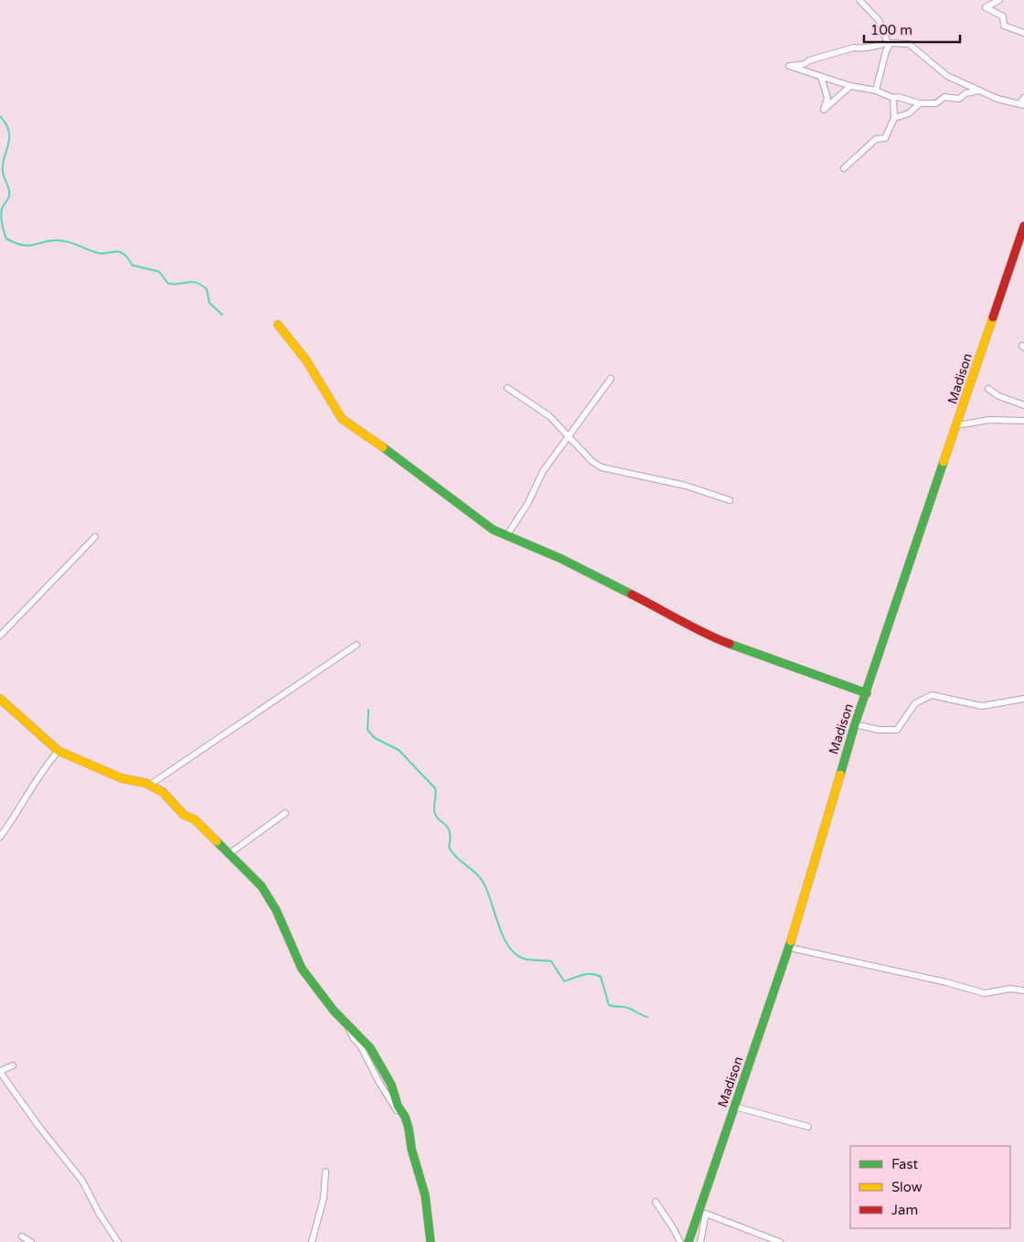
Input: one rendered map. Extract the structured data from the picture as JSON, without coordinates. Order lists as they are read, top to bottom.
{
  "streets": {
    "street": ["Madison"]
  },
  "legend": ["Fast", "Slow", "Jam"],
  "scale_bar": "100 m"
}
